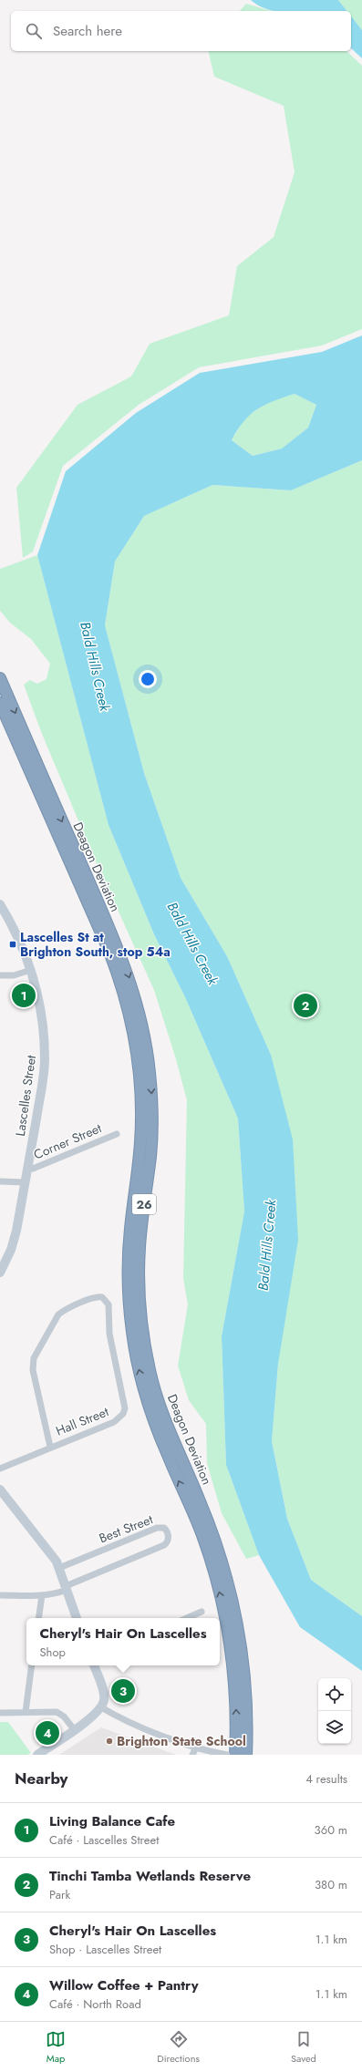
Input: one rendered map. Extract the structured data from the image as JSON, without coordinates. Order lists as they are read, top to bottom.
{
  "streets": {
    "highway": ["Deagon Deviation", "26"],
    "street": [
      "Lascelles Street",
      "Corner Street",
      "Hall Street",
      "Best Street"
    ]
  },
  "crossings": [
    ["Lascelles Street", "Corner Street"]
  ],
  "water": ["Bald Hills Creek"],
  "places": {
    "transit": ["Lascelles St at Brighton South, stop 54a"],
    "other": ["Brighton State School"]
  },
  "page": {
    "search": "Search here",
    "pins": [
      "1",
      "2",
      "3",
      "4"
    ],
    "popup": ["Cheryl's Hair On Lascelles", "Shop"],
    "heading": ["Nearby", "4 results"],
    "list": [
      {
        "mark": "1",
        "name": "Living Balance Cafe",
        "note": "Café · Lascelles Street",
        "value": "360 m"
      },
      {
        "mark": "2",
        "name": "Tinchi Tamba Wetlands Reserve",
        "note": "Park",
        "value": "380 m"
      },
      {
        "mark": "3",
        "name": "Cheryl's Hair On Lascelles",
        "note": "Shop · Lascelles Street",
        "value": "1.1 km"
      },
      {
        "mark": "4",
        "name": "Willow Coffee + Pantry",
        "note": "Café · North Road",
        "value": "1.1 km"
      }
    ],
    "nav": ["Map", "Directions", "Saved"]
  }
}
